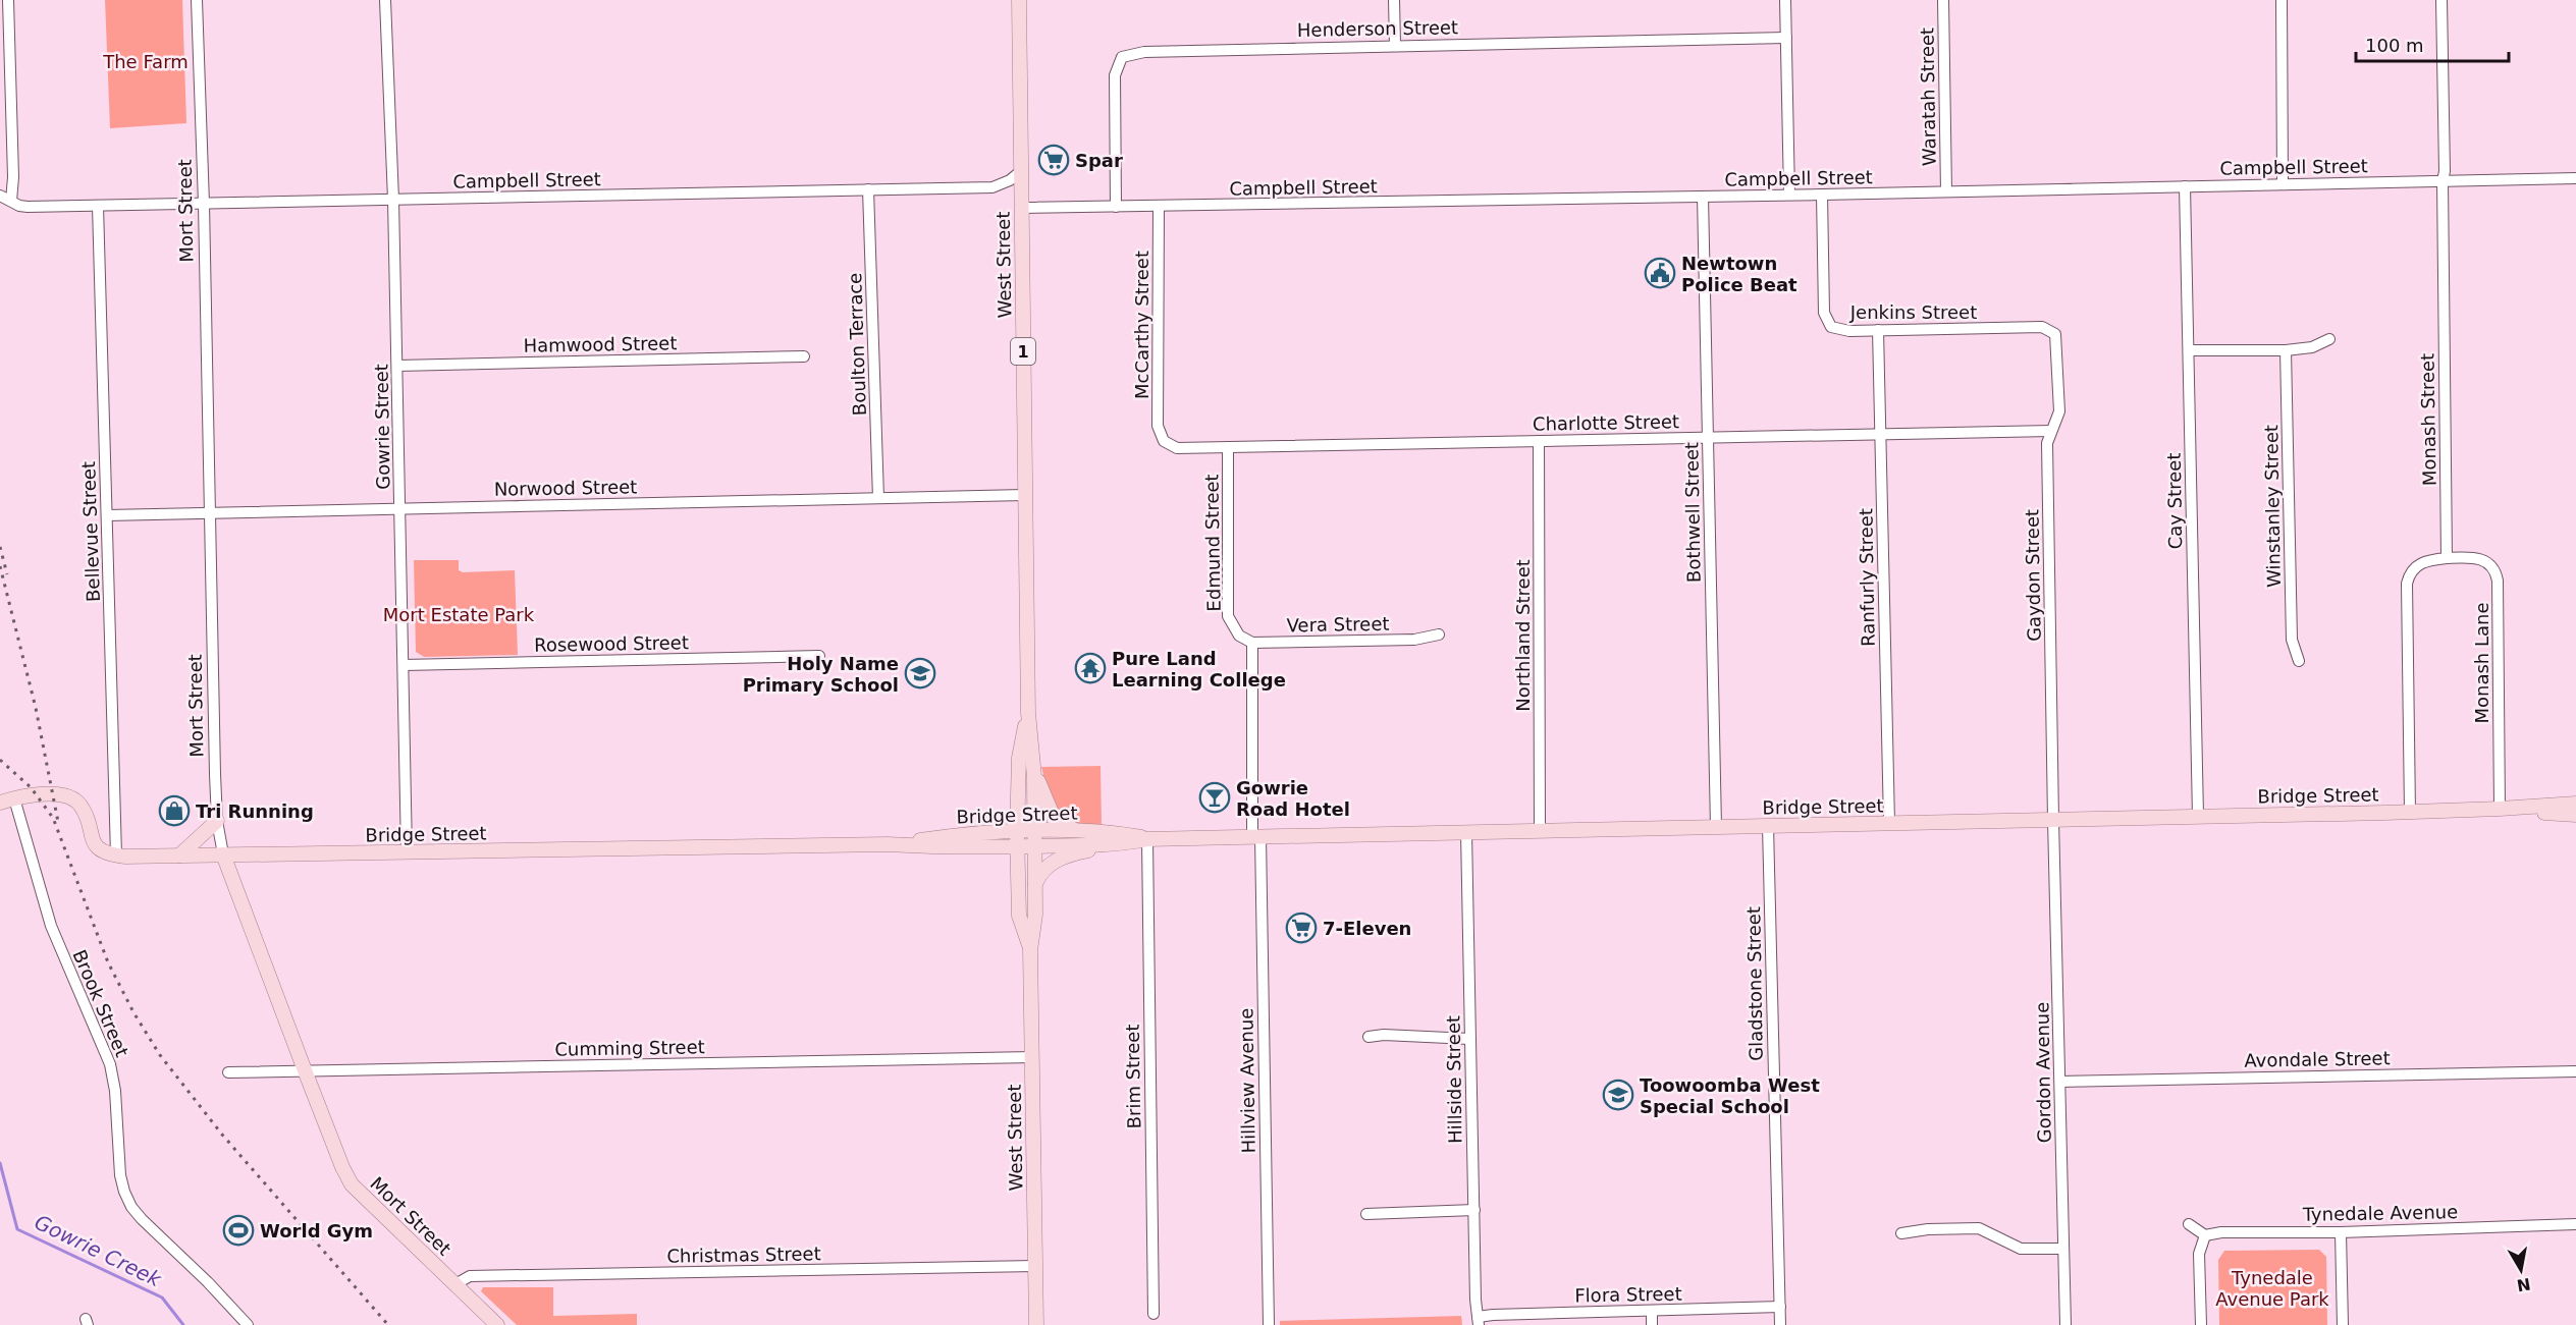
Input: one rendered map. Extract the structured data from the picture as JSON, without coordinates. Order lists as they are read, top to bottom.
{
  "streets": {
    "main road": [
      "Mort Street",
      "West Street",
      "1",
      "Bridge Street"
    ],
    "street": [
      "Henderson Street",
      "Waratah Street",
      "Campbell Street",
      "Jenkins Street",
      "McCarthy Street",
      "Hamwood Street",
      "Boulton Terrace",
      "Monash Street",
      "Charlotte Street",
      "Gowrie Street",
      "Norwood Street",
      "Cay Street",
      "Winstanley Street",
      "Bothwell Street",
      "Bellevue Street",
      "Edmund Street",
      "Gaydon Street",
      "Ranfurly Street",
      "Vera Street",
      "Northland Street",
      "Rosewood Street",
      "Monash Lane",
      "Gladstone Street",
      "Brook Street",
      "Cumming Street",
      "Avondale Street",
      "Gordon Avenue",
      "Brim Street",
      "Hillside Street",
      "Hillview Avenue",
      "Tynedale Avenue",
      "Christmas Street",
      "Flora Street"
    ]
  },
  "crossings": [
    ["Henderson Street", "Campbell Street"],
    ["Waratah Street", "Campbell Street"],
    ["Campbell Street", "Mort Street"],
    ["Campbell Street", "West Street"],
    ["Campbell Street", "Jenkins Street"],
    ["Campbell Street", "McCarthy Street"],
    ["Campbell Street", "Boulton Terrace"],
    ["Campbell Street", "Monash Street"],
    ["Campbell Street", "Gowrie Street"],
    ["Campbell Street", "Cay Street"],
    ["Campbell Street", "Bothwell Street"],
    ["Campbell Street", "Bellevue Street"],
    ["Mort Street", "Norwood Street"],
    ["Mort Street", "Bridge Street"],
    ["Mort Street", "Cumming Street"],
    ["Mort Street", "Christmas Street"],
    ["West Street", "Norwood Street"],
    ["West Street", "Bridge Street"],
    ["West Street", "Cumming Street"],
    ["West Street", "Christmas Street"],
    ["Jenkins Street", "Gaydon Street"],
    ["Jenkins Street", "Ranfurly Street"],
    ["McCarthy Street", "Charlotte Street"],
    ["Hamwood Street", "Gowrie Street"],
    ["Boulton Terrace", "Norwood Street"],
    ["Monash Street", "Monash Lane"],
    ["Charlotte Street", "Bothwell Street"],
    ["Charlotte Street", "Edmund Street"],
    ["Charlotte Street", "Gaydon Street"],
    ["Charlotte Street", "Ranfurly Street"],
    ["Charlotte Street", "Northland Street"],
    ["Gowrie Street", "Norwood Street"],
    ["Gowrie Street", "Rosewood Street"],
    ["Gowrie Street", "Bridge Street"],
    ["Norwood Street", "Bellevue Street"],
    ["Cay Street", "Bridge Street"],
    ["Bothwell Street", "Bridge Street"],
    ["Bellevue Street", "Bridge Street"],
    ["Edmund Street", "Vera Street"],
    ["Gaydon Street", "Bridge Street"],
    ["Gaydon Street", "Gordon Avenue"],
    ["Ranfurly Street", "Bridge Street"],
    ["Northland Street", "Bridge Street"],
    ["Monash Lane", "Bridge Street"],
    ["Bridge Street", "Gladstone Street"],
    ["Bridge Street", "Gordon Avenue"],
    ["Bridge Street", "Brim Street"],
    ["Bridge Street", "Hillside Street"],
    ["Bridge Street", "Hillview Avenue"],
    ["Gladstone Street", "Flora Street"],
    ["Avondale Street", "Gordon Avenue"],
    ["Hillside Street", "Flora Street"]
  ],
  "water": ["Gowrie Creek"],
  "parks": ["The Farm", "Mort Estate Park", "Tynedale Avenue Park"],
  "places": {
    "supermarket": ["Spar", "7-Eleven"],
    "public building": ["Newtown Police Beat"],
    "temple": ["Pure Land Learning College"],
    "school or university": ["Holy Name Primary School", "Toowoomba West Special School"],
    "bar": ["Gowrie Road Hotel"],
    "shop": ["Tri Running"],
    "sports": ["World Gym"]
  },
  "scale_bar": "100 m",
  "north": "bottom"
}
